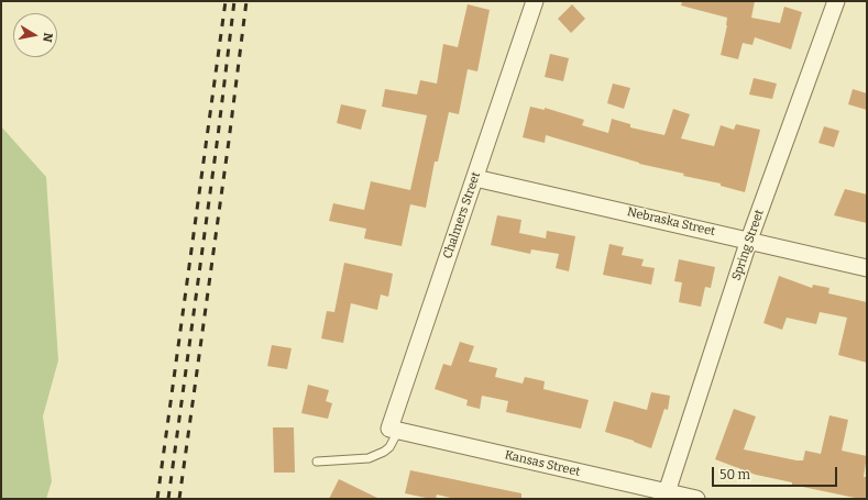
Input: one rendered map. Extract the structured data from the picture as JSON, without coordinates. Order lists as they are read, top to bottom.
{
  "streets": {
    "street": [
      "Chalmers Street",
      "Nebraska Street",
      "Spring Street",
      "Kansas Street"
    ]
  },
  "crossings": [
    ["Chalmers Street", "Nebraska Street"],
    ["Chalmers Street", "Kansas Street"],
    ["Nebraska Street", "Spring Street"],
    ["Spring Street", "Kansas Street"]
  ],
  "scale_bar": "50 m",
  "north": "right"
}
